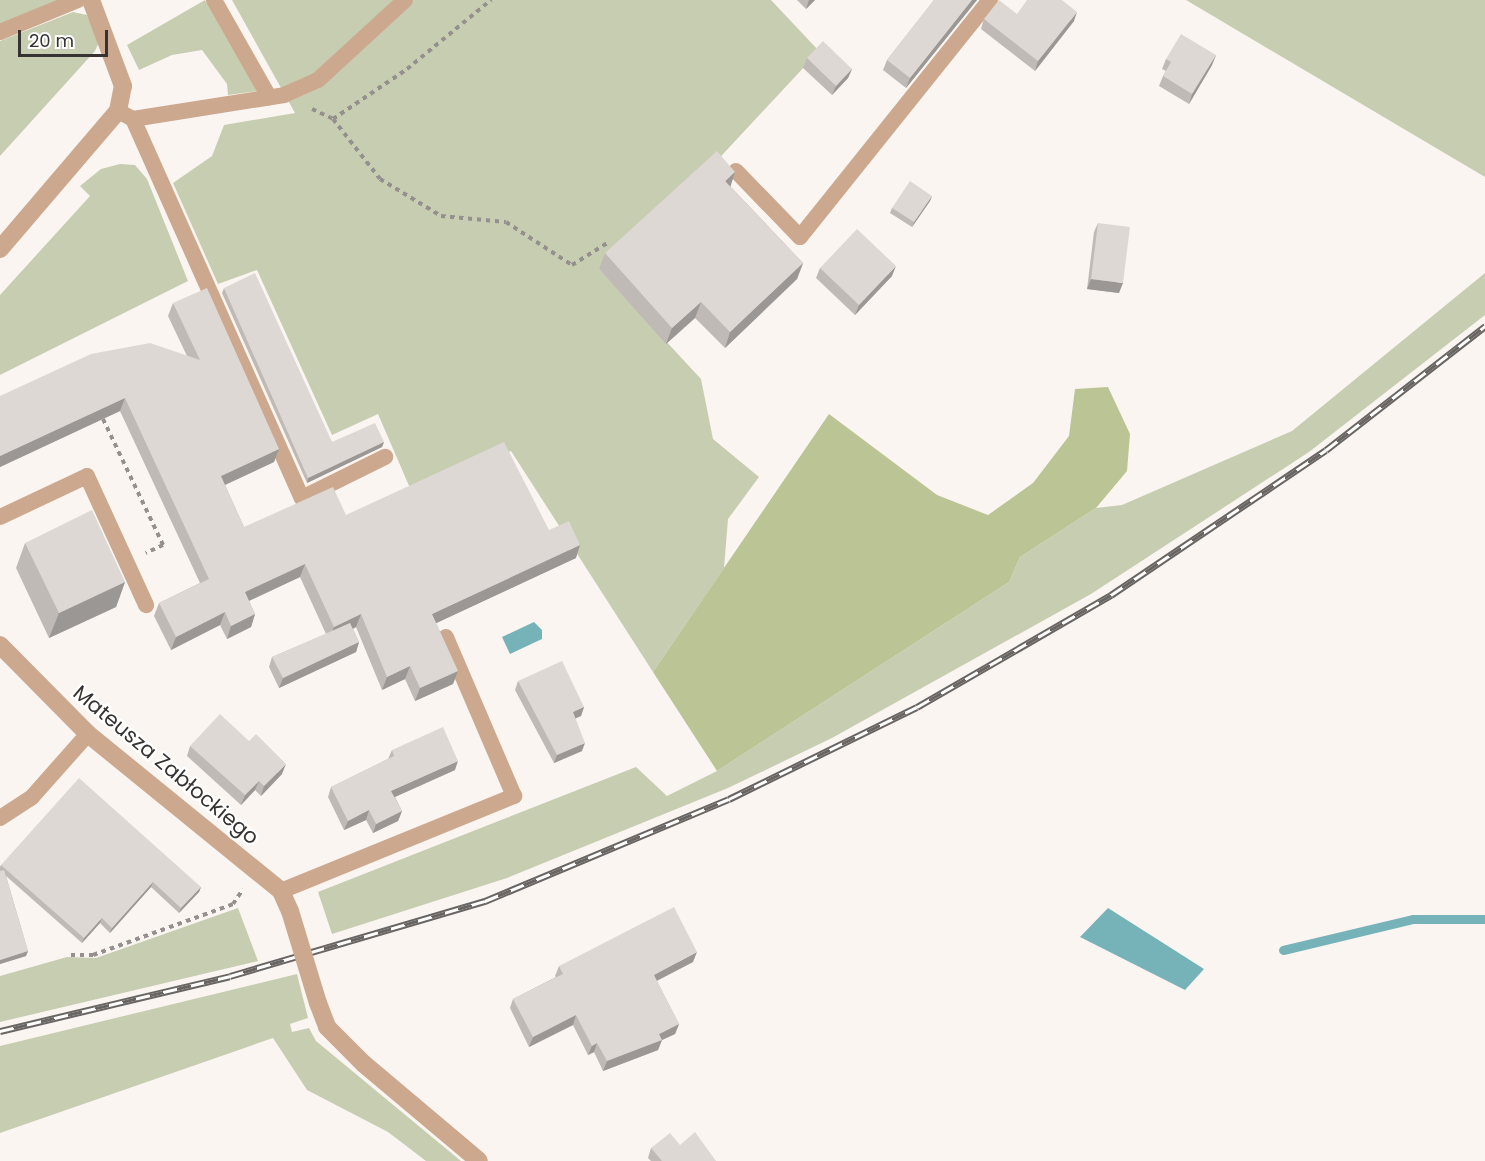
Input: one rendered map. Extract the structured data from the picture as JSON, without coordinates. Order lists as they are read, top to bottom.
{
  "streets": {
    "street": ["Mateusza Zabłockiego"]
  },
  "scale_bar": "20 m"
}
